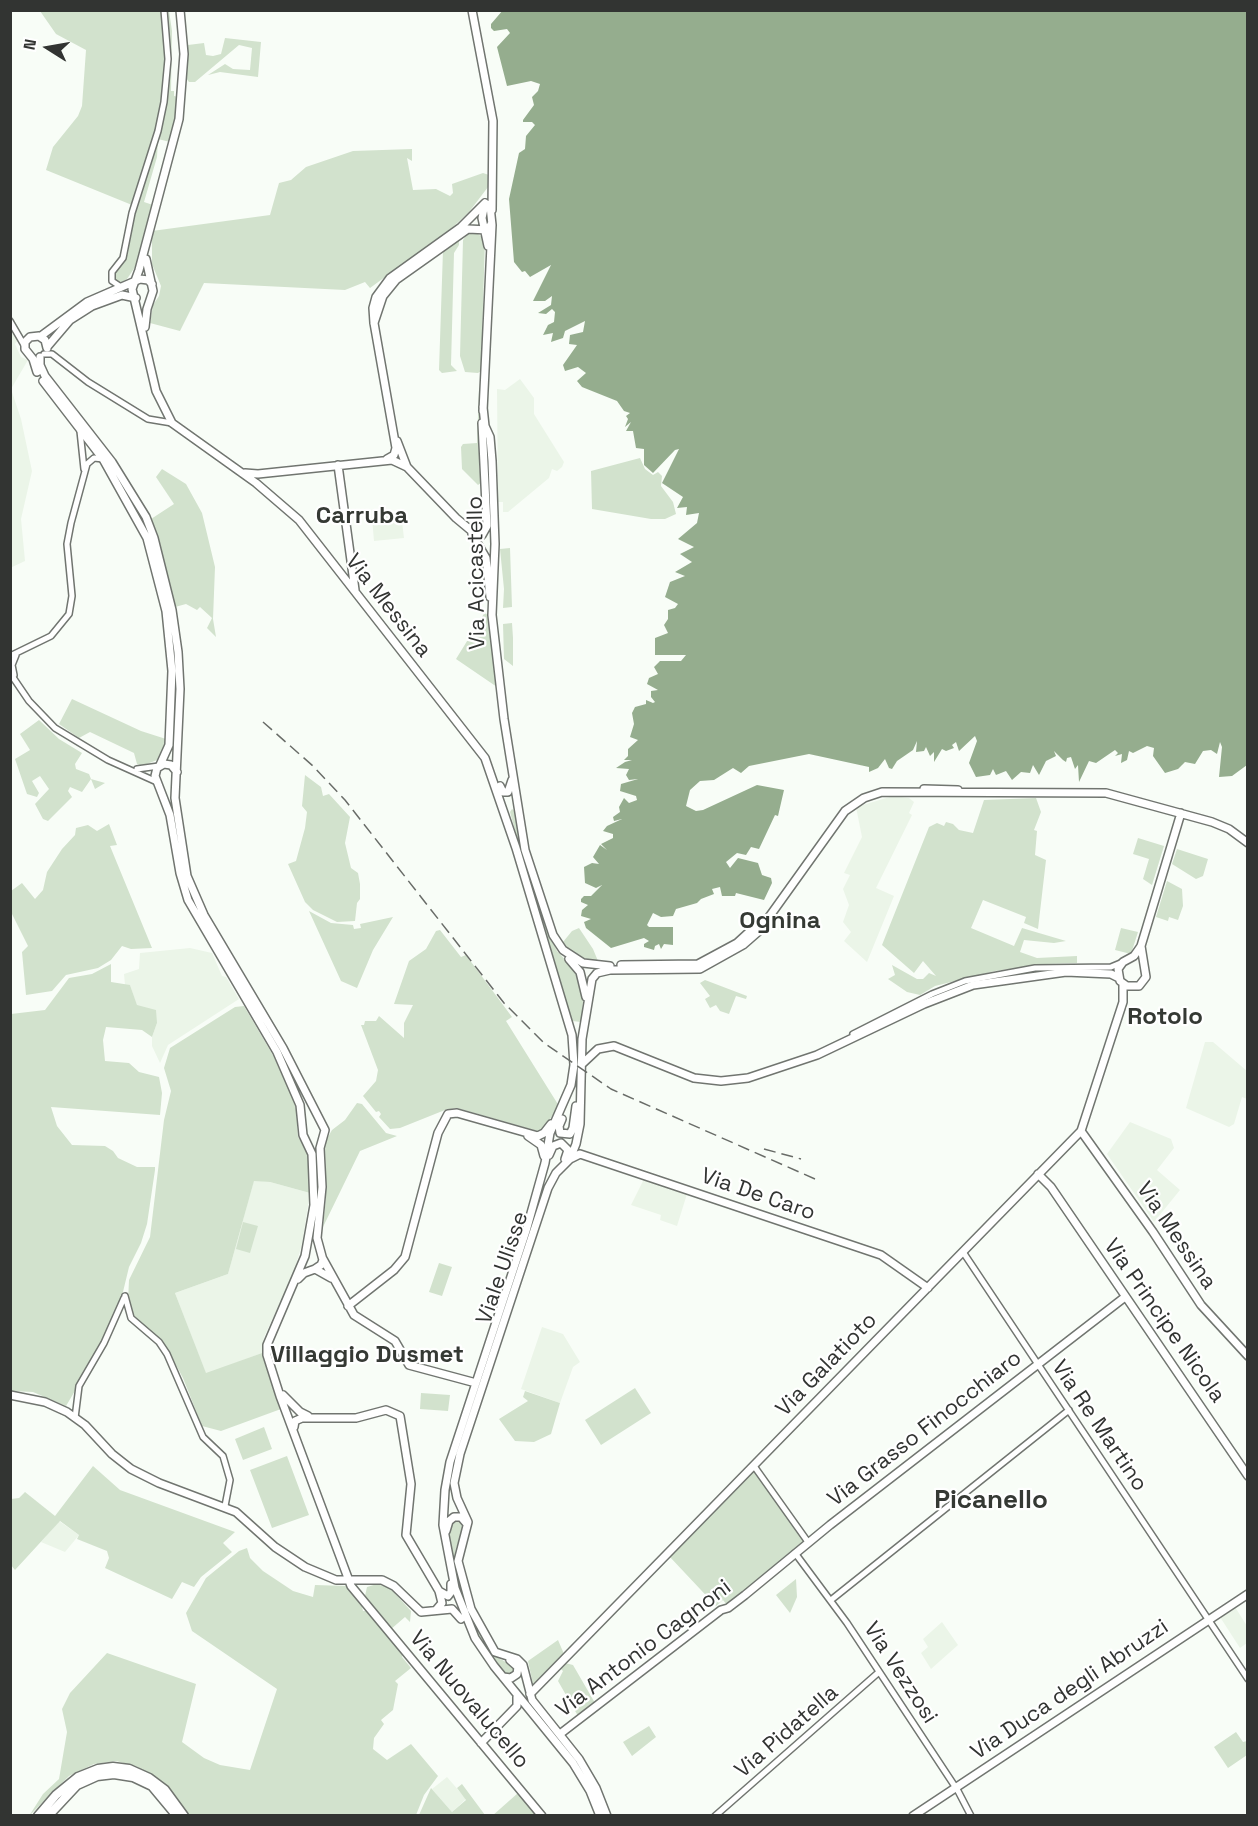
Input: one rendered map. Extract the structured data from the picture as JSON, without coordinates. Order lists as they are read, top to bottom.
{
  "streets": {
    "main road": [
      "Via Acicastello",
      "Via Messina",
      "Via De Caro",
      "Viale Ulisse",
      "Via Principe Nicola",
      "Via Galatioto",
      "Via Grasso Finocchiaro",
      "Via Antonio Cagnoni",
      "Via Duca degli Abruzzi",
      "Via Nuovalucello"
    ],
    "street": ["Via Re Martino", "Via Vezzosi", "Via Pidatella"]
  },
  "crossings": [
    ["Via Messina", "Via Galatioto"],
    ["Via De Caro", "Via Galatioto"],
    ["Via Principe Nicola", "Via Galatioto"],
    ["Via Principe Nicola", "Via Grasso Finocchiaro"],
    ["Via Galatioto", "Via Re Martino"],
    ["Via Re Martino", "Via Grasso Finocchiaro"],
    ["Via Re Martino", "Via Duca degli Abruzzi"],
    ["Via Grasso Finocchiaro", "Via Antonio Cagnoni"],
    ["Via Grasso Finocchiaro", "Via Vezzosi"],
    ["Via Vezzosi", "Via Duca degli Abruzzi"],
    ["Via Vezzosi", "Via Pidatella"]
  ],
  "districts": [
    "Carruba",
    "Ognina",
    "Rotolo",
    "Villaggio Dusmet",
    "Picanello"
  ],
  "north": "left"
}
